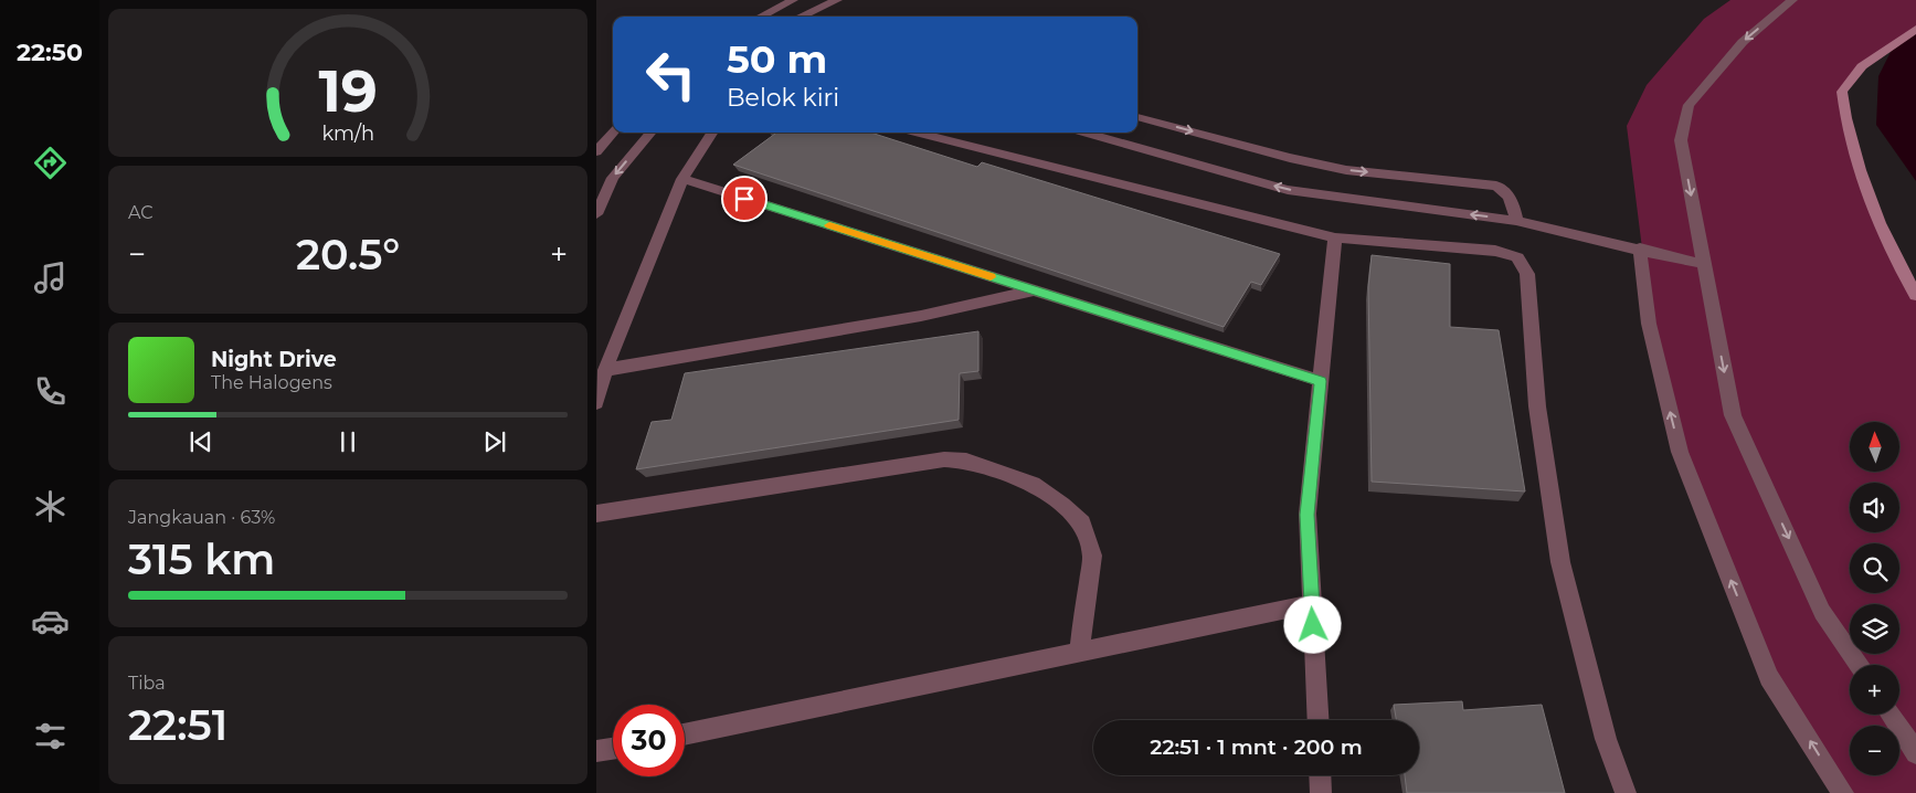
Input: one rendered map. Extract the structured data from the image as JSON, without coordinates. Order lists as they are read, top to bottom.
{
  "north": "top",
  "page": {
    "tabs": "22:50",
    "turn": ["50 m", "Belok kiri"],
    "tile": [
      "AC",
      ["Jangkauan · 63%", "315 km"],
      ["Tiba", "22:51"]
    ],
    "heat": ["−", "20.5°", "+"],
    "song": ["Night Drive", "The Halogens"],
    "map_buttons": ["+", "−"],
    "limit": "30",
    "trip": "22:51 · 1 mnt · 200 m",
    "gauge": ["19", "km/h"]
  }
}
